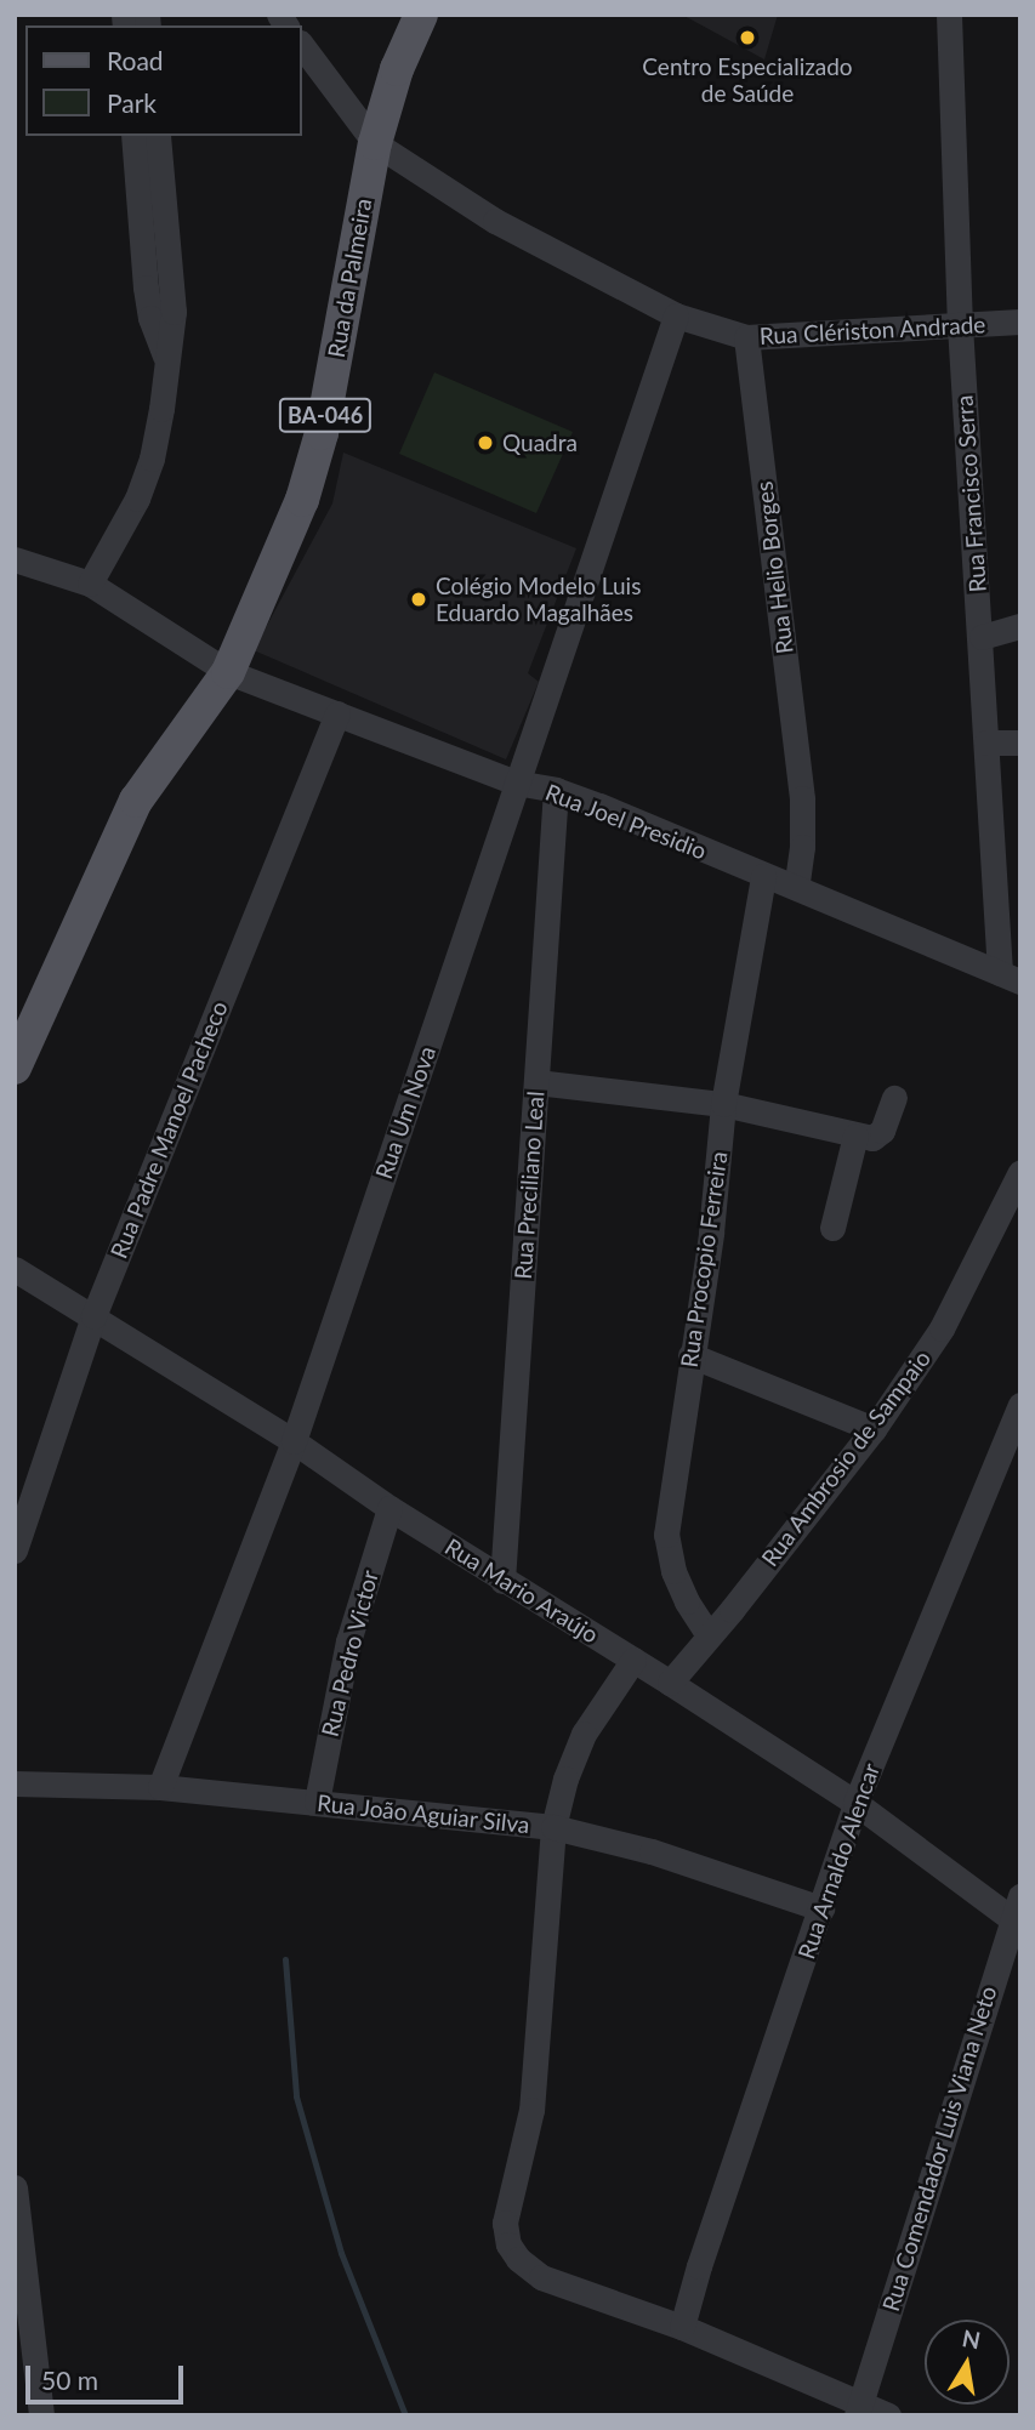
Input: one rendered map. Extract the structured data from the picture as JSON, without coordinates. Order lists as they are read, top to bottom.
{
  "streets": {
    "main road": ["Rua da Palmeira", "BA-046"],
    "street": [
      "Rua Clériston Andrade",
      "Rua Francisco Serra",
      "Rua Helio Borges",
      "Rua Joel Presidio",
      "Rua Um Nova",
      "Rua Padre Manoel Pacheco",
      "Rua Preciliano Leal",
      "Rua Procopio Ferreira",
      "Rua Ambrosio de Sampaio",
      "Rua Mario Araújo",
      "Rua Pedro Victor",
      "Rua João Aguiar Silva",
      "Rua Arnaldo Alencar",
      "Rua Comendador Luis Viana Neto"
    ]
  },
  "crossings": [
    ["Rua da Palmeira", "Rua Clériston Andrade"],
    ["Rua da Palmeira", "BA-046"],
    ["Rua da Palmeira", "Rua Joel Presidio"],
    ["Rua Clériston Andrade", "BA-046"],
    ["Rua Clériston Andrade", "Rua Francisco Serra"],
    ["Rua Clériston Andrade", "Rua Helio Borges"],
    ["Rua Clériston Andrade", "Rua Um Nova"],
    ["BA-046", "Rua Joel Presidio"],
    ["Rua Francisco Serra", "Rua Joel Presidio"],
    ["Rua Helio Borges", "Rua Joel Presidio"],
    ["Rua Joel Presidio", "Rua Um Nova"],
    ["Rua Joel Presidio", "Rua Padre Manoel Pacheco"],
    ["Rua Joel Presidio", "Rua Preciliano Leal"],
    ["Rua Joel Presidio", "Rua Procopio Ferreira"],
    ["Rua Um Nova", "Rua Mario Araújo"],
    ["Rua Um Nova", "Rua João Aguiar Silva"],
    ["Rua Padre Manoel Pacheco", "Rua Mario Araújo"],
    ["Rua Preciliano Leal", "Rua Mario Araújo"],
    ["Rua Procopio Ferreira", "Rua Ambrosio de Sampaio"],
    ["Rua Ambrosio de Sampaio", "Rua Mario Araújo"],
    ["Rua Mario Araújo", "Rua Pedro Victor"],
    ["Rua Mario Araújo", "Rua Arnaldo Alencar"],
    ["Rua Mario Araújo", "Rua Comendador Luis Viana Neto"],
    ["Rua Pedro Victor", "Rua João Aguiar Silva"],
    ["Rua João Aguiar Silva", "Rua Arnaldo Alencar"]
  ],
  "places": ["Centro Especializado de Saúde", "Quadra", "Colégio Modelo Luis Eduardo Magalhães"],
  "legend": ["Road", "Park"],
  "scale_bar": "50 m",
  "north": "top"
}
